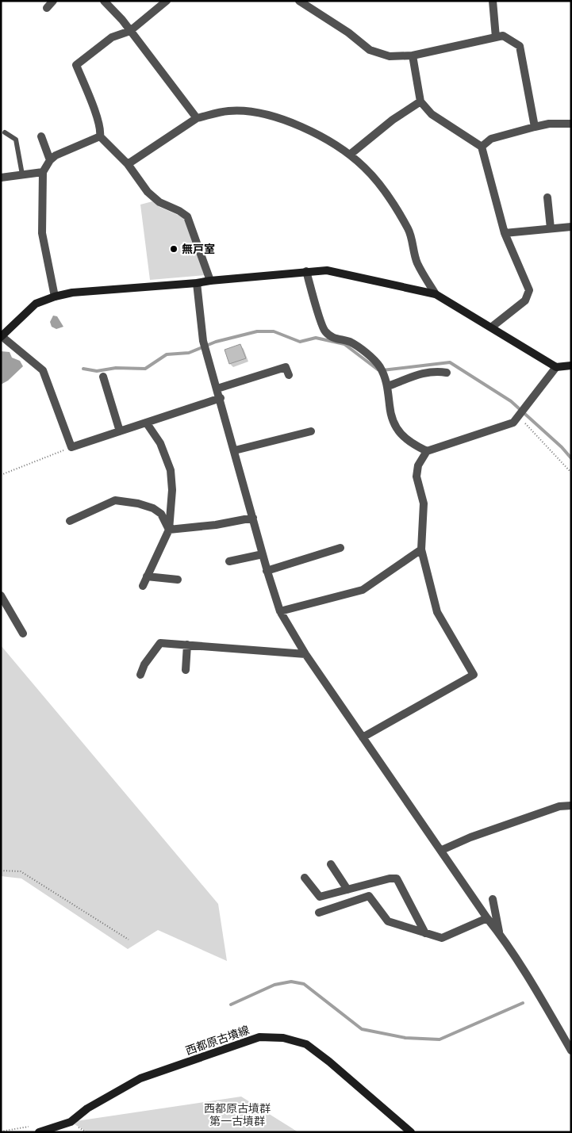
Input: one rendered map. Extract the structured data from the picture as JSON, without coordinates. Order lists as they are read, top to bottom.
{
  "streets": {
    "street": ["西都原古墳線"]
  },
  "parks": ["西都原古墳群 第一古墳群"],
  "places": ["無戸室"]
}
